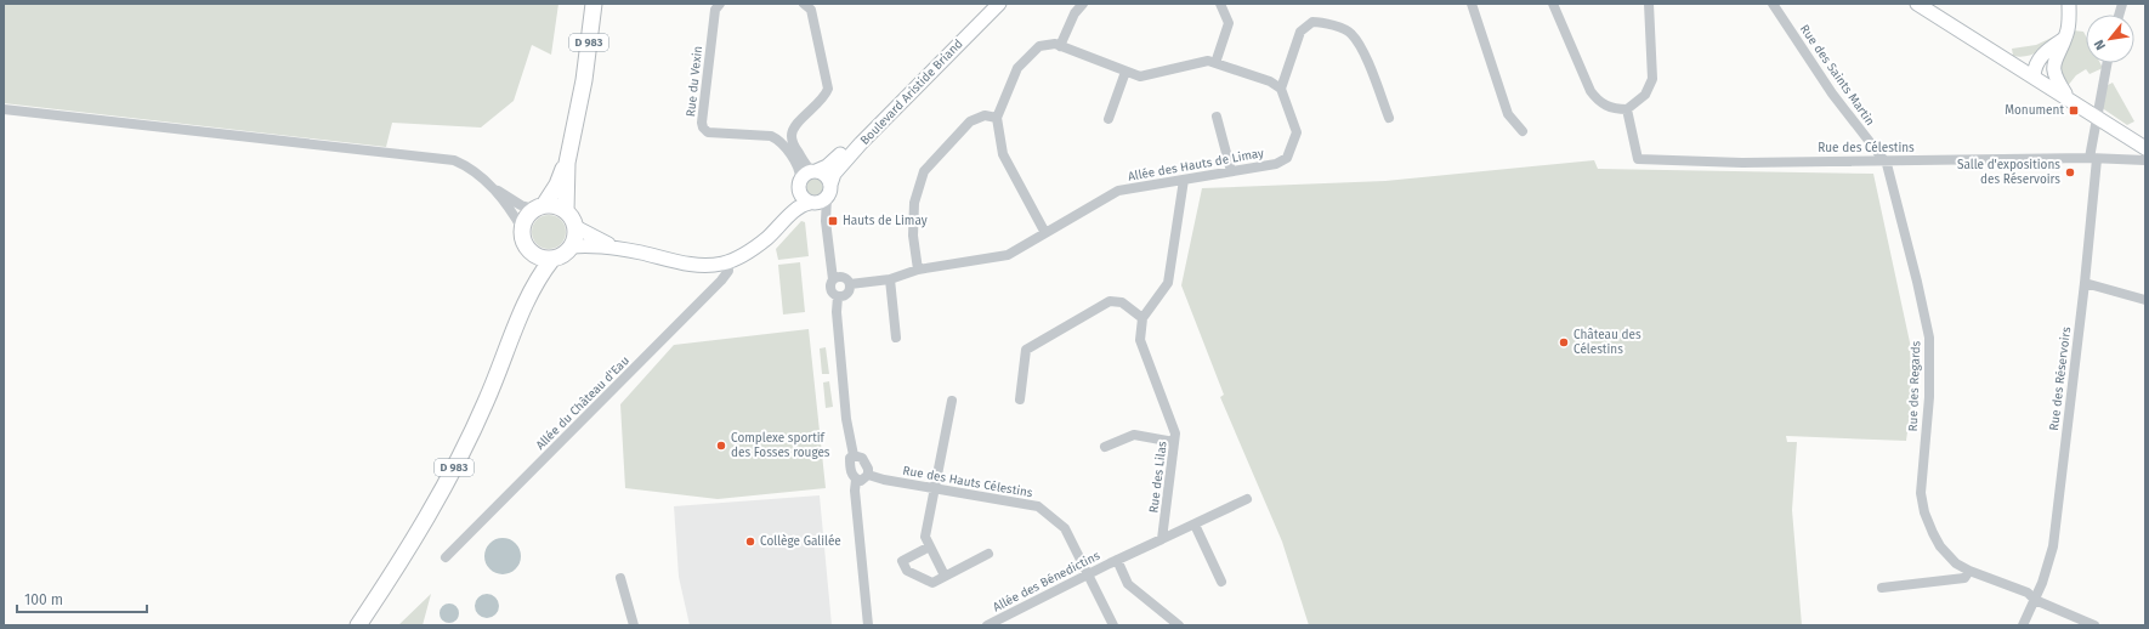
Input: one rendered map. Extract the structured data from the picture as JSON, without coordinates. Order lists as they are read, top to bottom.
{
  "streets": {
    "main road": ["D 983", "Boulevard Aristide Briand"],
    "street": [
      "Rue des Saints Martin",
      "Rue du Vexin",
      "Rue des Célestins",
      "Allée des Hauts de Limay",
      "Rue des Réservoirs",
      "Rue des Regards",
      "Allée du Château d'Eau",
      "Rue des Lilas",
      "Rue des Hauts Célestins",
      "Allée des Bénedictins"
    ]
  },
  "crossings": [
    ["D 983", "Boulevard Aristide Briand"],
    ["Rue des Saints Martin", "Rue des Célestins"],
    ["Rue des Saints Martin", "Rue des Regards"],
    ["Rue du Vexin", "Boulevard Aristide Briand"],
    ["Boulevard Aristide Briand", "Allée du Château d'Eau"],
    ["Rue des Célestins", "Rue des Réservoirs"],
    ["Rue des Célestins", "Rue des Regards"],
    ["Rue des Réservoirs", "Rue des Regards"],
    ["Rue des Hauts Célestins", "Allée des Bénedictins"]
  ],
  "places": {
    "transit": ["Monument", "Hauts de Limay"],
    "other": [
      "Salle d'expositions des Réservoirs",
      "Château des Célestins",
      "Complexe sportif des Fosses rouges",
      "Collège Galilée"
    ]
  },
  "scale_bar": "100 m",
  "north": "bottom left"
}
